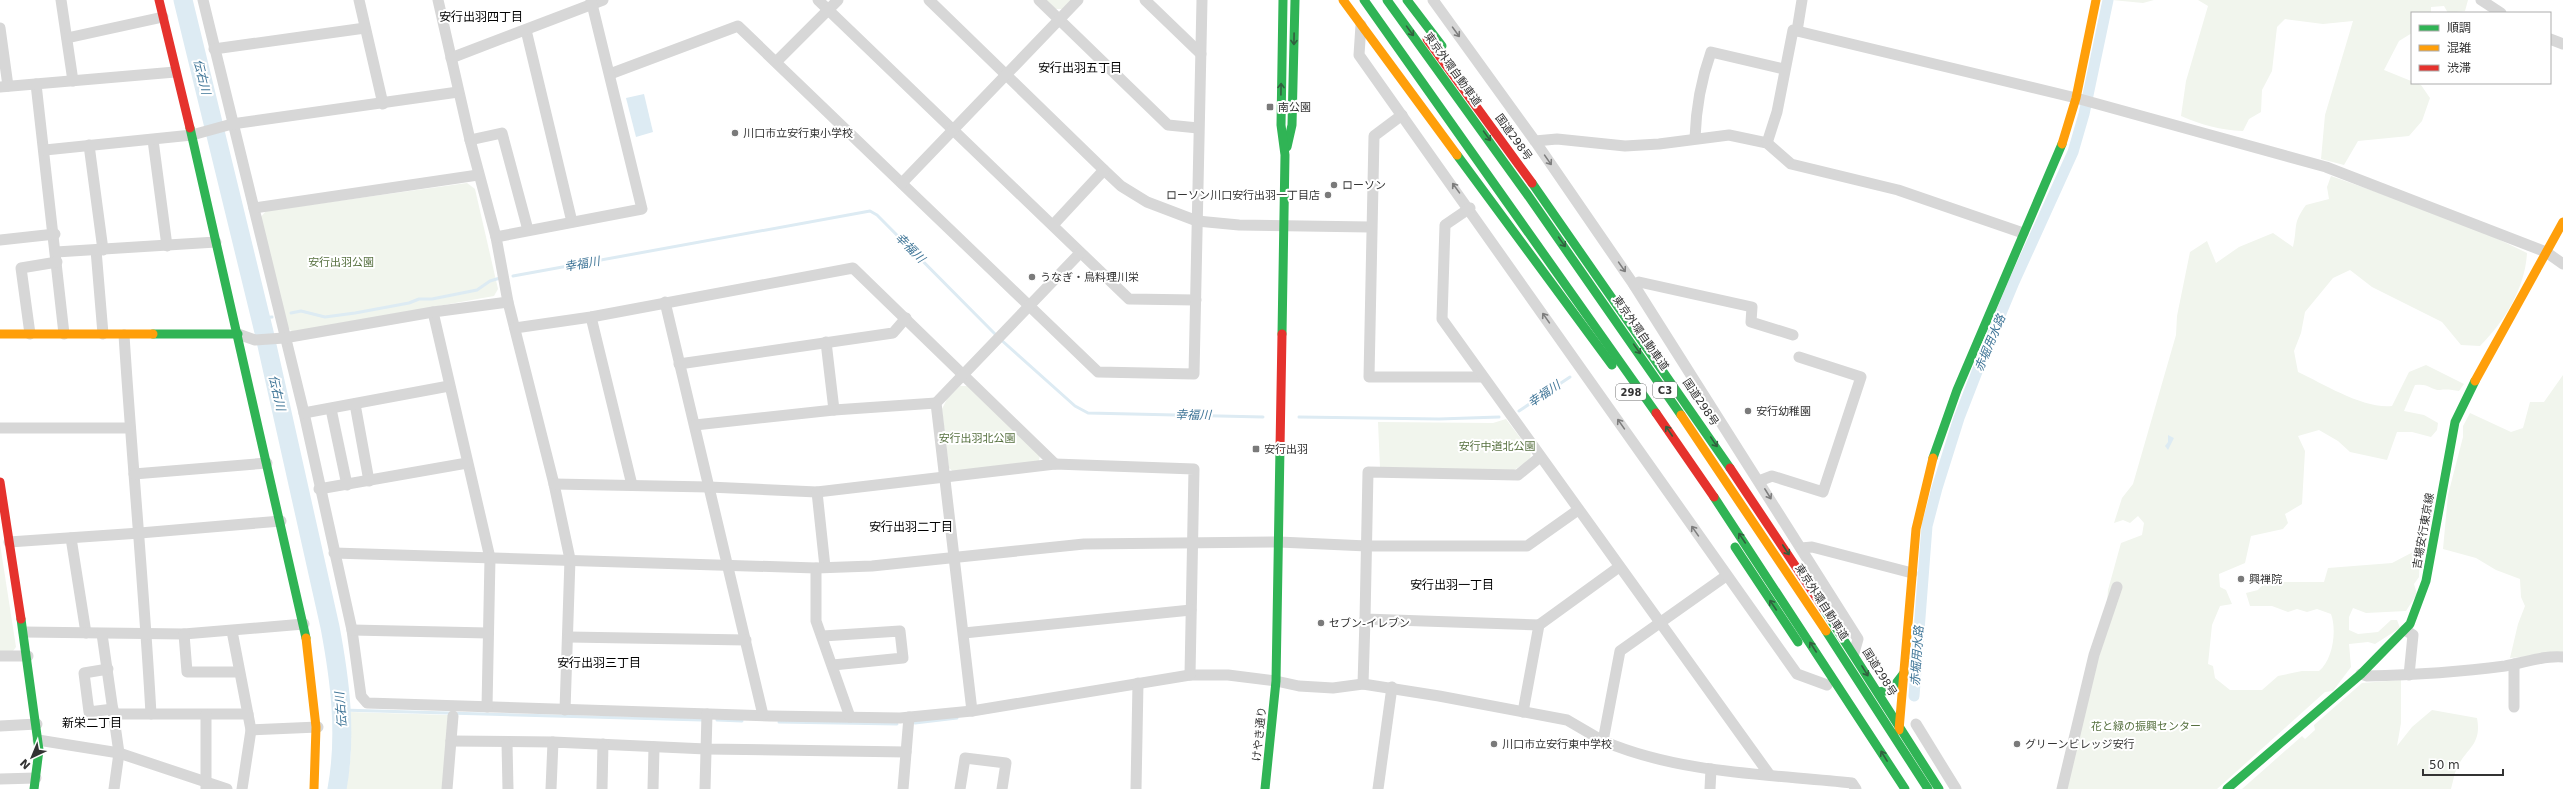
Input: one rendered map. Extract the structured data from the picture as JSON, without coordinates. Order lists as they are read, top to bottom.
{
  "streets": {
    "main road": [
      "東京外環自動車道",
      "国道298号",
      "C3",
      "298",
      "吉場安行東京線",
      "けやき通り"
    ]
  },
  "crossings": [
    ["C3", "298"]
  ],
  "districts": [
    "安行出羽四丁目",
    "安行出羽五丁目",
    "安行出羽二丁目",
    "安行出羽一丁目",
    "安行出羽三丁目",
    "新栄二丁目"
  ],
  "water": ["伝右川", "幸福川", "赤堀用水路"],
  "parks": [
    "安行出羽公園",
    "安行出羽北公園",
    "安行中道北公園",
    "花と緑の振興センター"
  ],
  "places": {
    "transit": ["南公園", "安行出羽"],
    "other": [
      "川口市立安行東小学校",
      "ローソン",
      "ローソン川口安行出羽一丁目店",
      "うなぎ・鳥料理川栄",
      "安行幼稚園",
      "興禅院",
      "セブン-イレブン",
      "川口市立安行東中学校",
      "グリーンビレッジ安行"
    ]
  },
  "legend": ["順調", "混雑", "渋滞"],
  "scale_bar": "50 m",
  "north": "bottom left"
}
